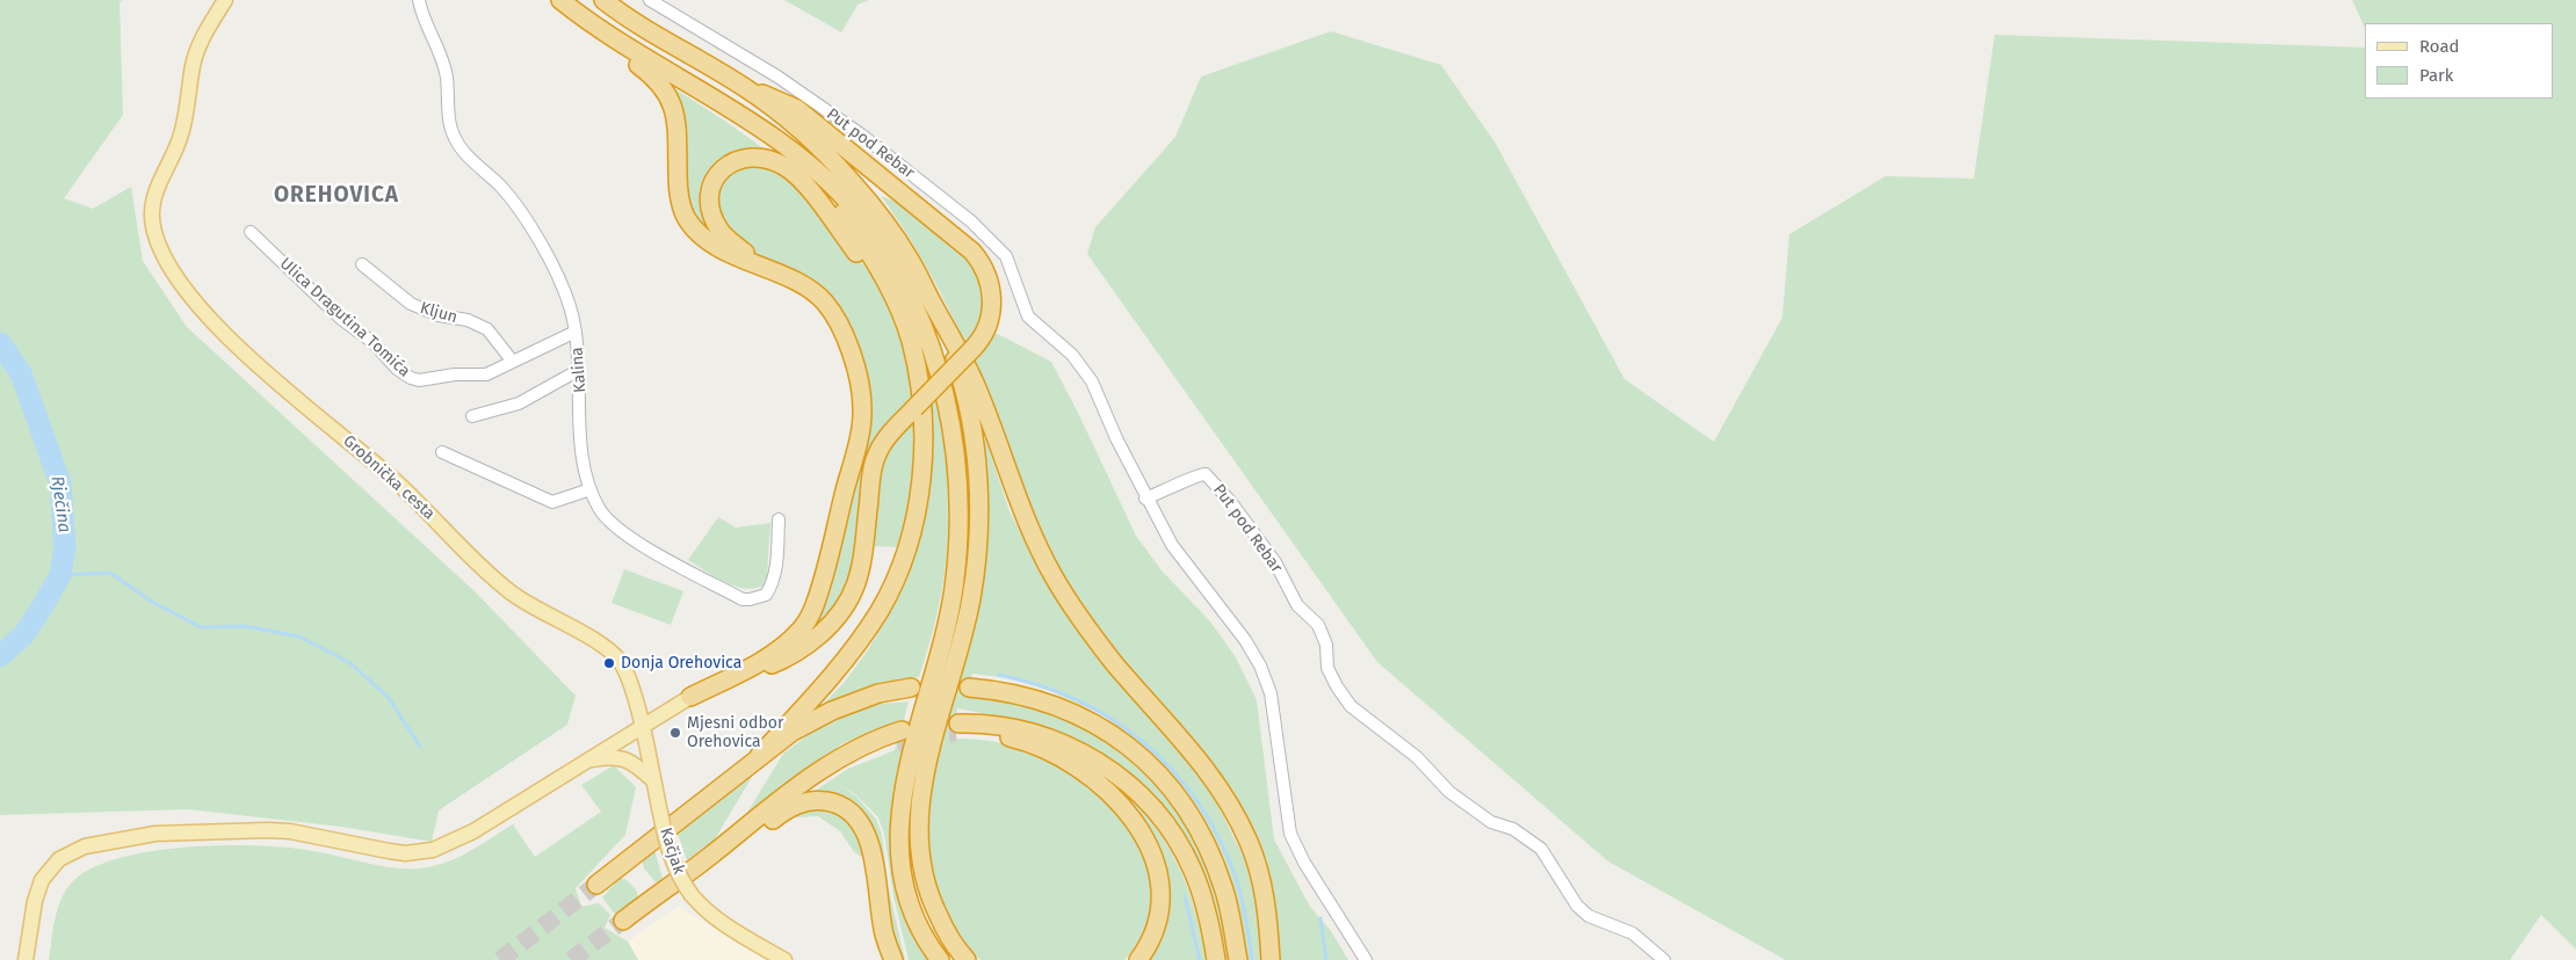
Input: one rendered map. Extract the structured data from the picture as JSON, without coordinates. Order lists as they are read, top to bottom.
{
  "streets": {
    "main road": ["Grobnička cesta", "Kačjak"],
    "street": [
      "Put pod Rebar",
      "Kljun",
      "Ulica Dragutina Tomića",
      "Kalina"
    ]
  },
  "crossings": [
    ["Kljun", "Ulica Dragutina Tomića"],
    ["Ulica Dragutina Tomića", "Kalina"],
    ["Grobnička cesta", "Kačjak"]
  ],
  "districts": ["OREHOVICA"],
  "water": ["Rječina"],
  "places": ["Donja Orehovica", "Mjesni odbor Orehovica"],
  "legend": ["Road", "Park"]
}
